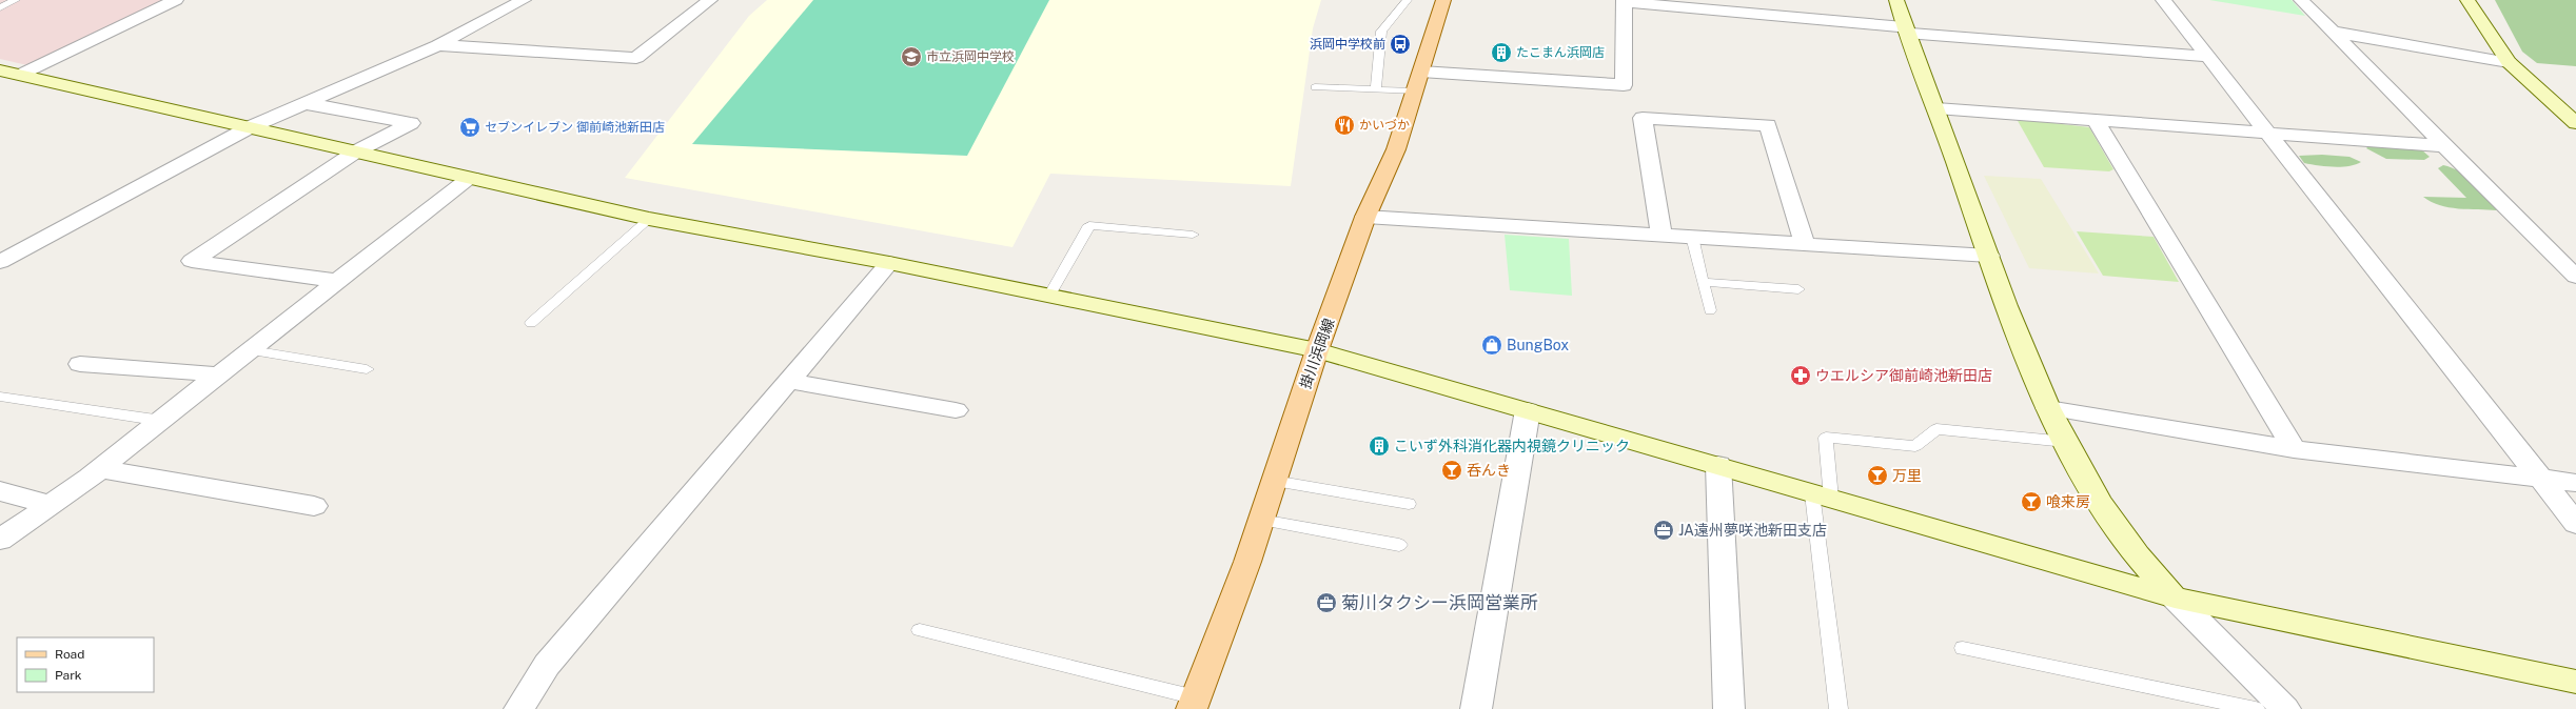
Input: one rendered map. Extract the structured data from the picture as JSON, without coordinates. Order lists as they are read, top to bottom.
{
  "streets": {
    "main road": ["掛川浜岡線"]
  },
  "places": {
    "bus stop": ["浜岡中学校前"],
    "building": ["たこまん浜岡店", "こいず外科消化器内視鏡クリニック"],
    "school or university": ["市立浜岡中学校"],
    "restaurant": ["かいづか"],
    "supermarket": ["セブンイレブン 御前崎池新田店"],
    "shop": ["BungBox"],
    "pharmacy": ["ウエルシア御前崎池新田店"],
    "bar": ["呑んき", "万里", "喰来房"],
    "office": ["JA遠州夢咲池新田支店", "菊川タクシー浜岡営業所"]
  },
  "legend": ["Road", "Park"]
}
